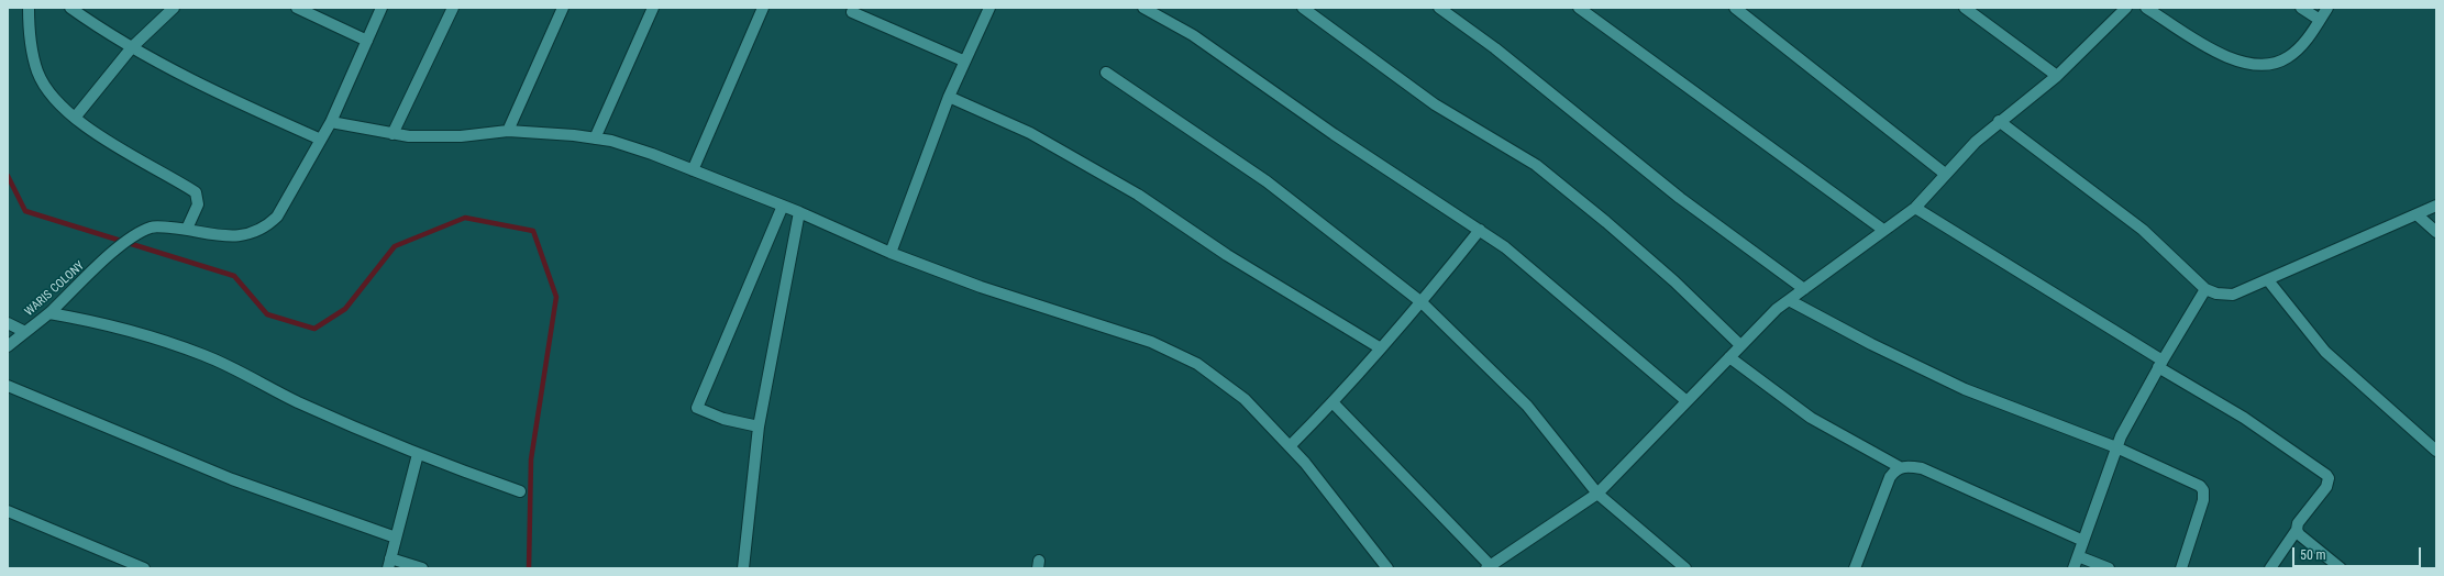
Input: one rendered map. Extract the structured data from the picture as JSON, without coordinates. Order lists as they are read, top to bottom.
{
  "streets": {
    "street": ["WARIS COLONY"]
  },
  "scale_bar": "50 m"
}
